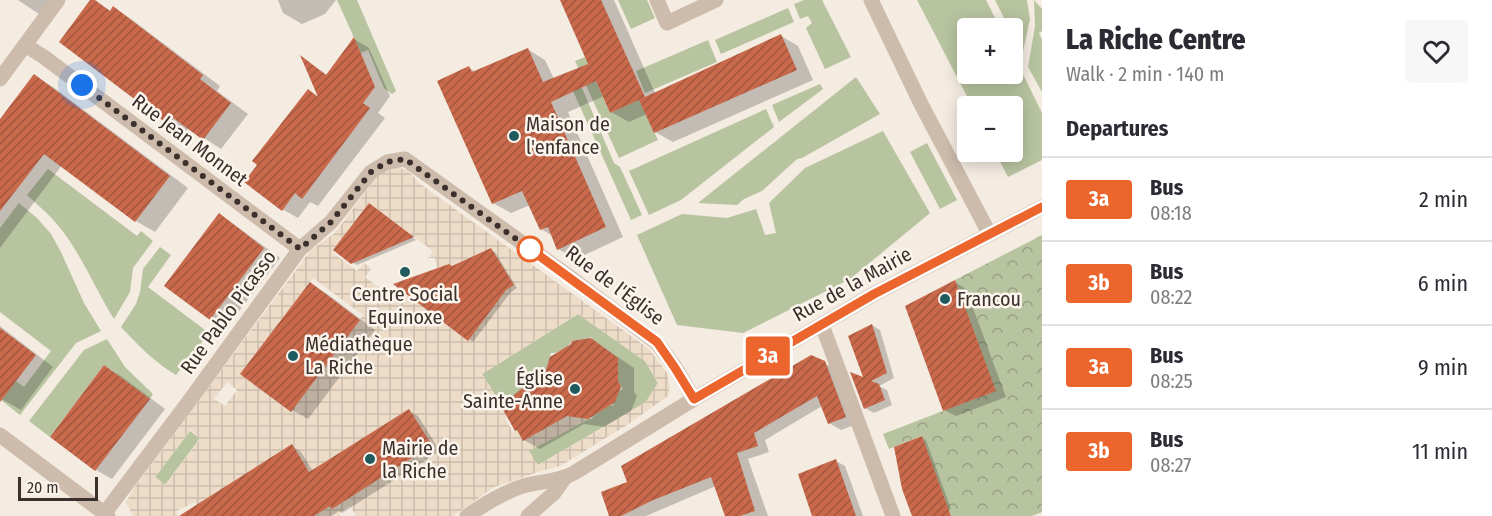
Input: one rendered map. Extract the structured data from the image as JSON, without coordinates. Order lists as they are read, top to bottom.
{
  "streets": {
    "street": [
      "Rue Jean Monnet",
      "Rue de la Mairie",
      "Rue de l'Église",
      "Rue Pablo Picasso"
    ]
  },
  "crossings": [
    ["Rue Jean Monnet", "Rue Pablo Picasso"],
    ["Rue de la Mairie", "Rue de l'Église"],
    ["Rue de l'Église", "Rue Pablo Picasso"]
  ],
  "places": [
    "Maison de l'enfance",
    "Centre Social Equinoxe",
    "Francou",
    "Médiathèque La Riche",
    "Église Sainte-Anne",
    "Mairie de la Riche"
  ],
  "lines": ["bus line 3a"],
  "scale_bar": "20 m",
  "page": {
    "on_map": "3a",
    "heading": [
      ["La Riche Centre", "Walk · 2 min · 140 m"],
      "Departures"
    ],
    "map_buttons": ["+", "−"],
    "list": [
      {
        "mark": "3a",
        "name": "Bus",
        "note": "08:18",
        "value": "2 min"
      },
      {
        "mark": "3b",
        "name": "Bus",
        "note": "08:22",
        "value": "6 min"
      },
      {
        "mark": "3a",
        "name": "Bus",
        "note": "08:25",
        "value": "9 min"
      },
      {
        "mark": "3b",
        "name": "Bus",
        "note": "08:27",
        "value": "11 min"
      }
    ],
    "scale": "20 m"
  }
}
